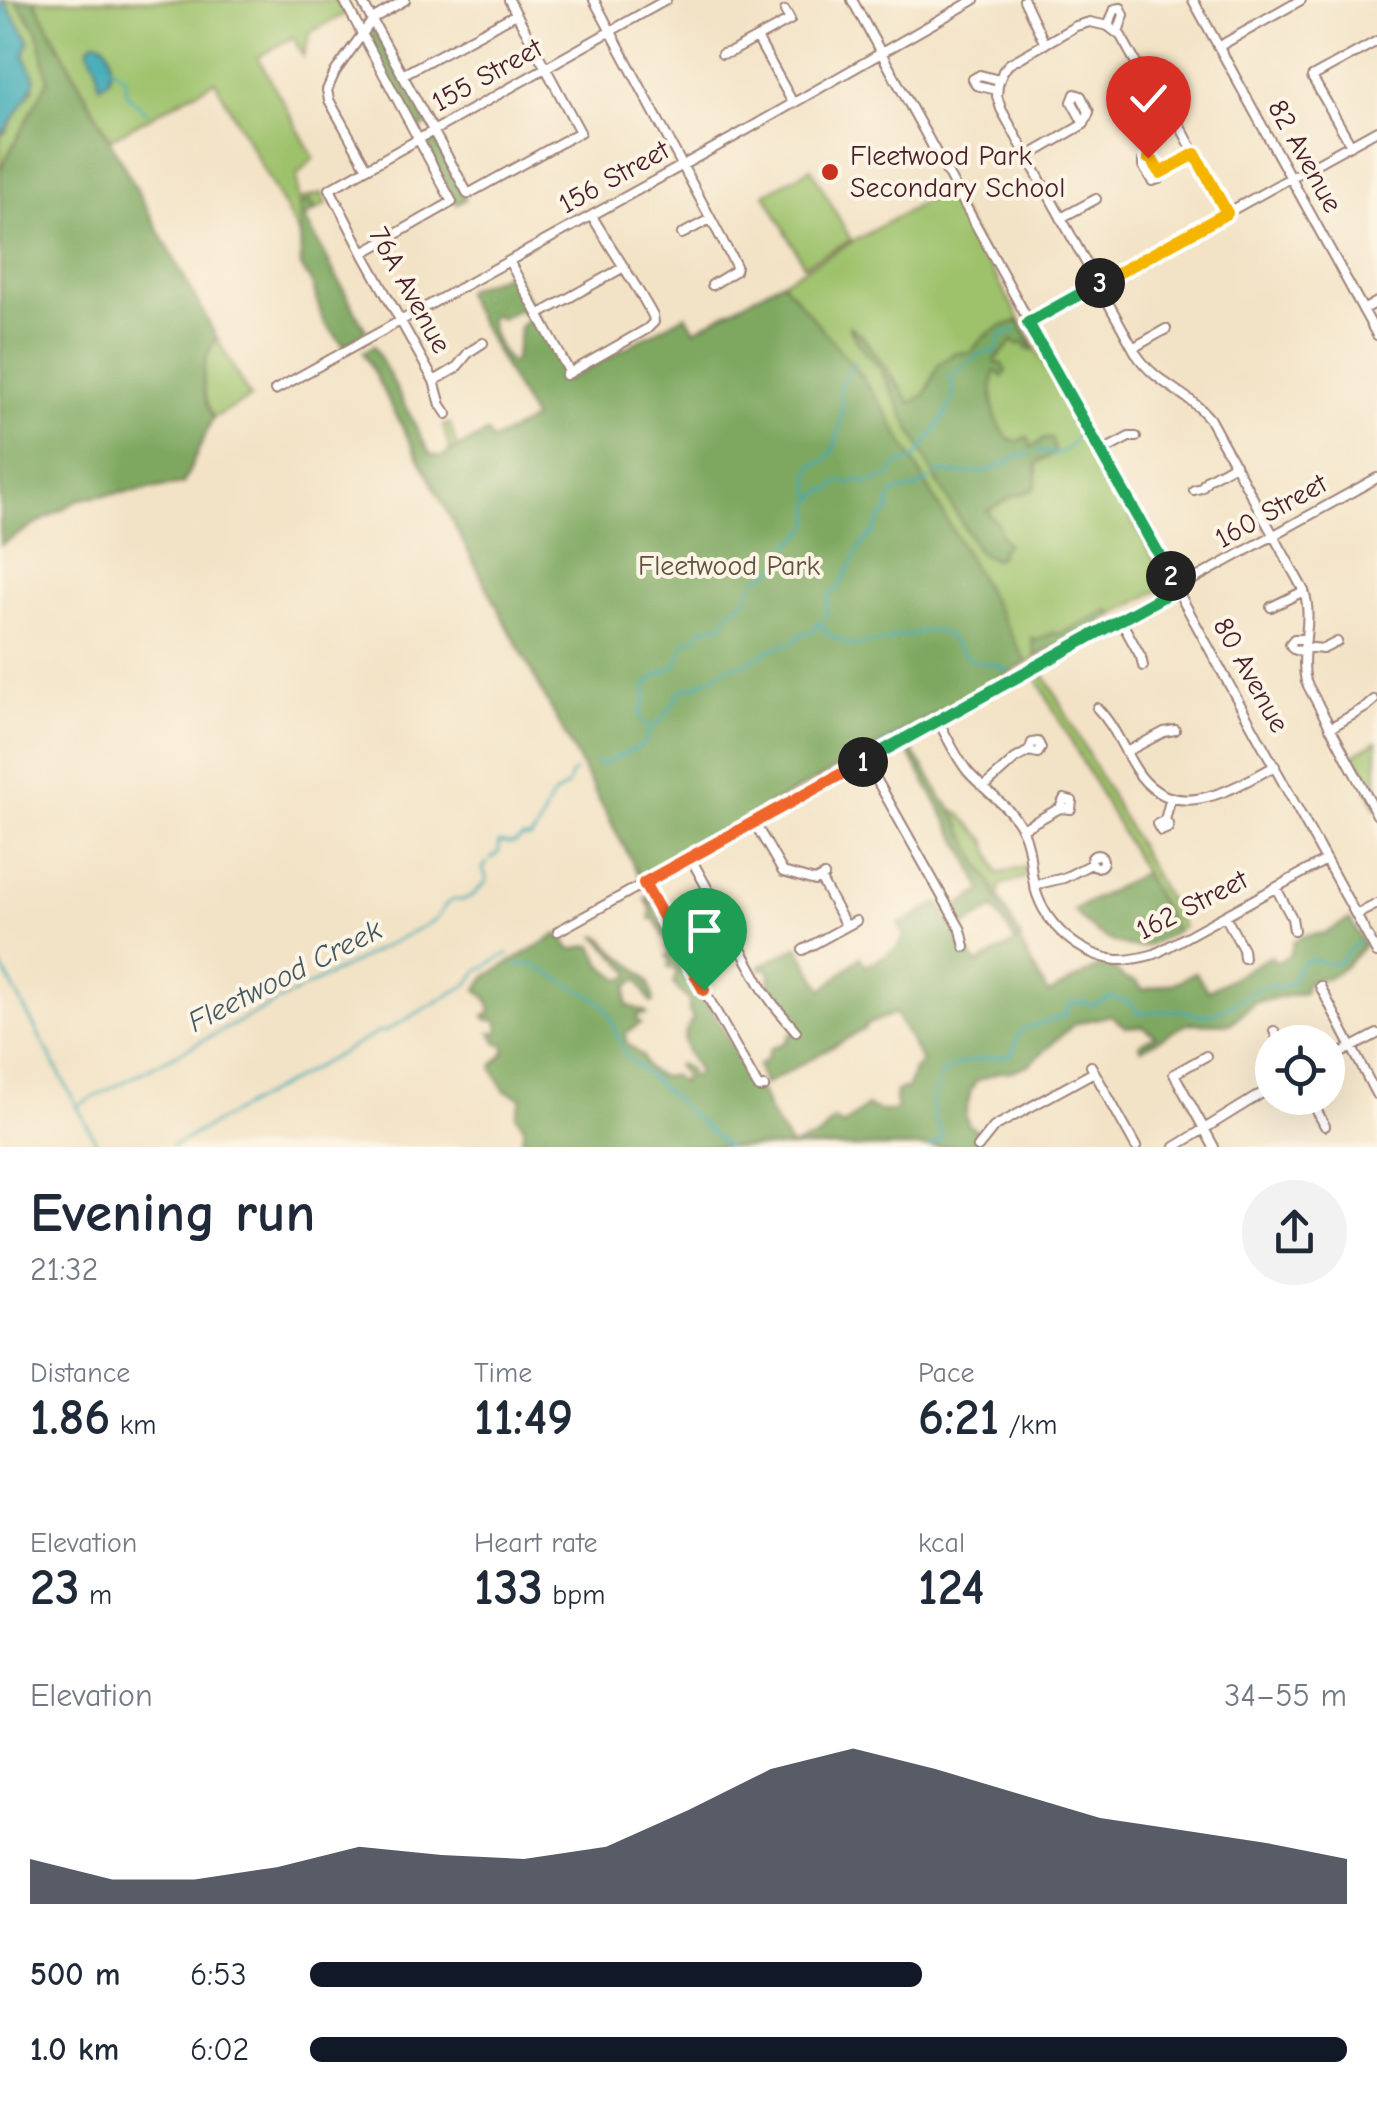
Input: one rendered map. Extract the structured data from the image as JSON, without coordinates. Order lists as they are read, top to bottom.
{
  "streets": {
    "street": [
      "155 Street",
      "82 Avenue",
      "156 Street",
      "76A Avenue",
      "160 Street",
      "80 Avenue",
      "162 Street"
    ]
  },
  "crossings": [
    ["155 Street", "76A Avenue"],
    ["156 Street", "76A Avenue"],
    ["156 Street", "80 Avenue"],
    ["160 Street", "80 Avenue"],
    ["80 Avenue", "162 Street"]
  ],
  "water": ["Fleetwood Creek"],
  "parks": ["Fleetwood Park"],
  "places": ["Fleetwood Park Secondary School"],
  "page": {
    "pins": ["3", "2", "1"],
    "heading": ["Evening run", "21:32"],
    "stats": [
      ["Distance", "1.86 km"],
      ["Time", "11:49"],
      ["Pace", "6:21 /km"],
      ["Elevation", "23 m"],
      ["Heart rate", "133 bpm"],
      ["kcal", "124"]
    ],
    "chart": ["Elevation", "34–55 m"],
    "list": [
      {
        "name": "500 m",
        "note": "6:53"
      },
      {
        "name": "1.0 km",
        "note": "6:02"
      }
    ]
  }
}
